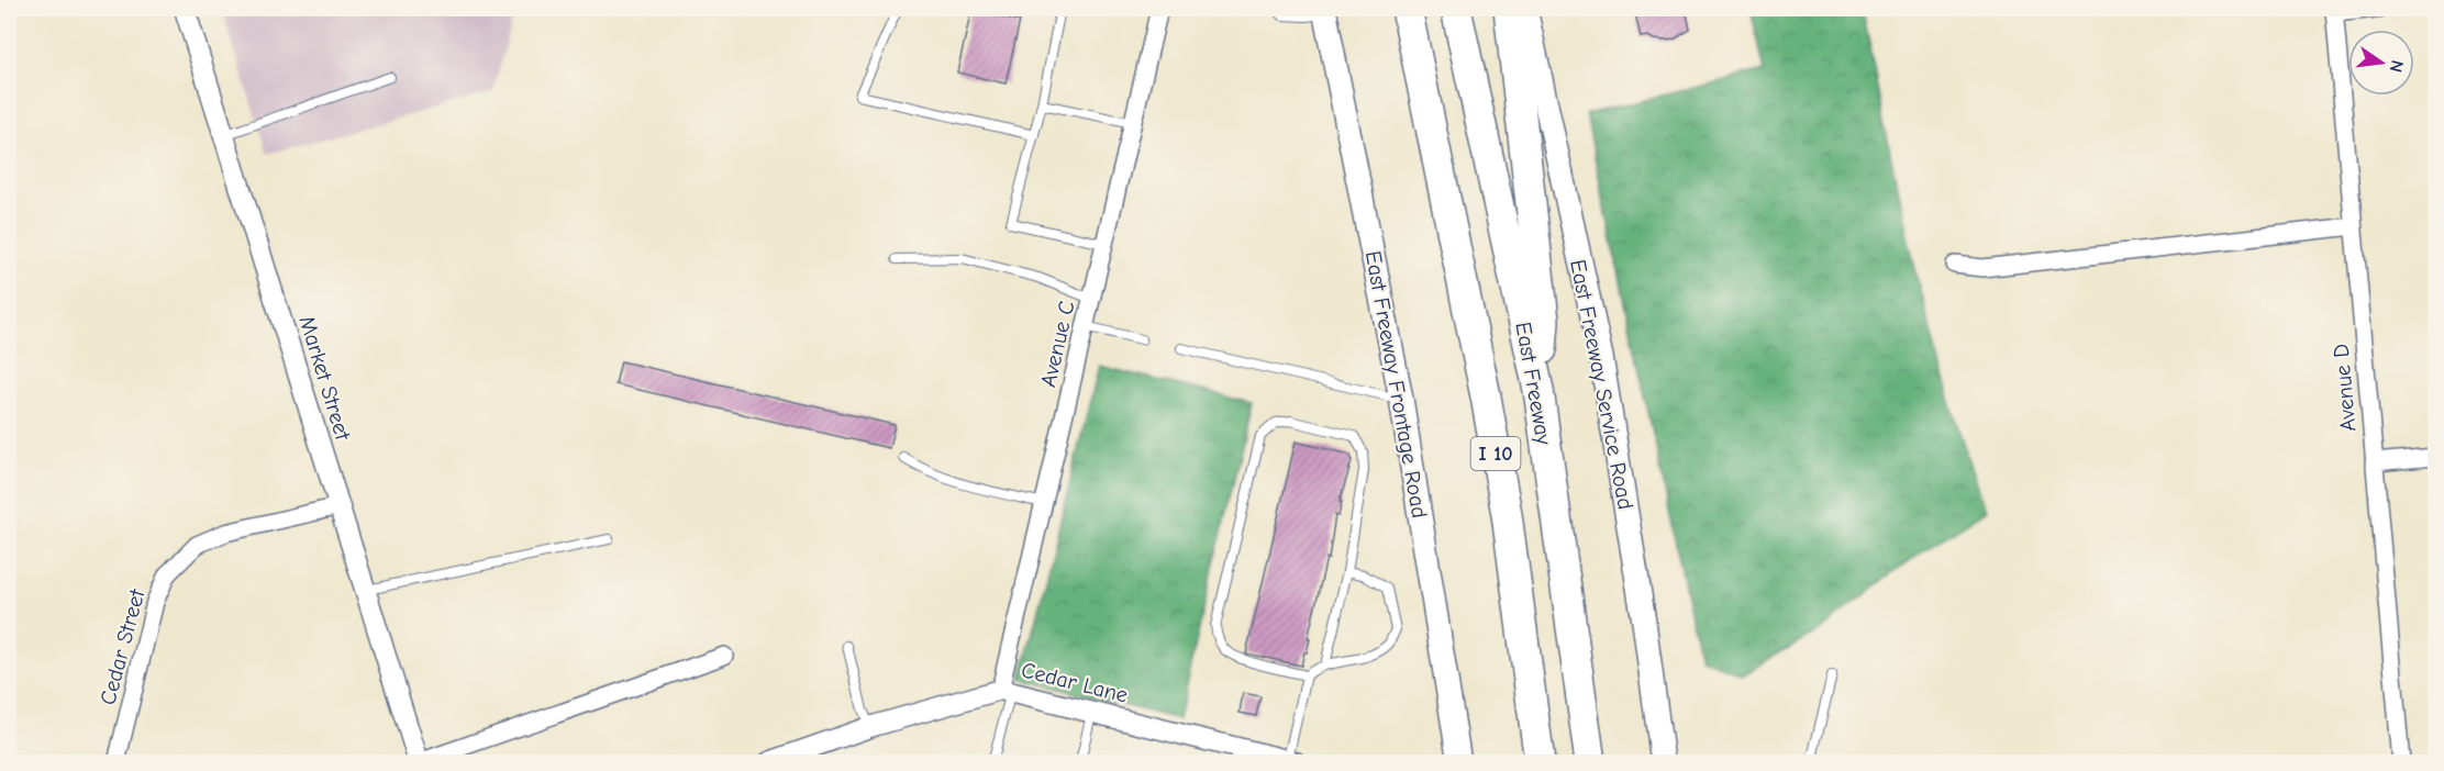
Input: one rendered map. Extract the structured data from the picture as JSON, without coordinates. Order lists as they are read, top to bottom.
{
  "streets": {
    "highway": ["East Freeway", "I 10"],
    "main road": ["East Freeway Frontage Road", "East Freeway Service Road"],
    "street": [
      "Avenue C",
      "Market Street",
      "Avenue D",
      "Cedar Street",
      "Cedar Lane"
    ]
  },
  "crossings": [
    ["Avenue C", "Cedar Lane"],
    ["Market Street", "Cedar Street"]
  ],
  "north": "right"
}
